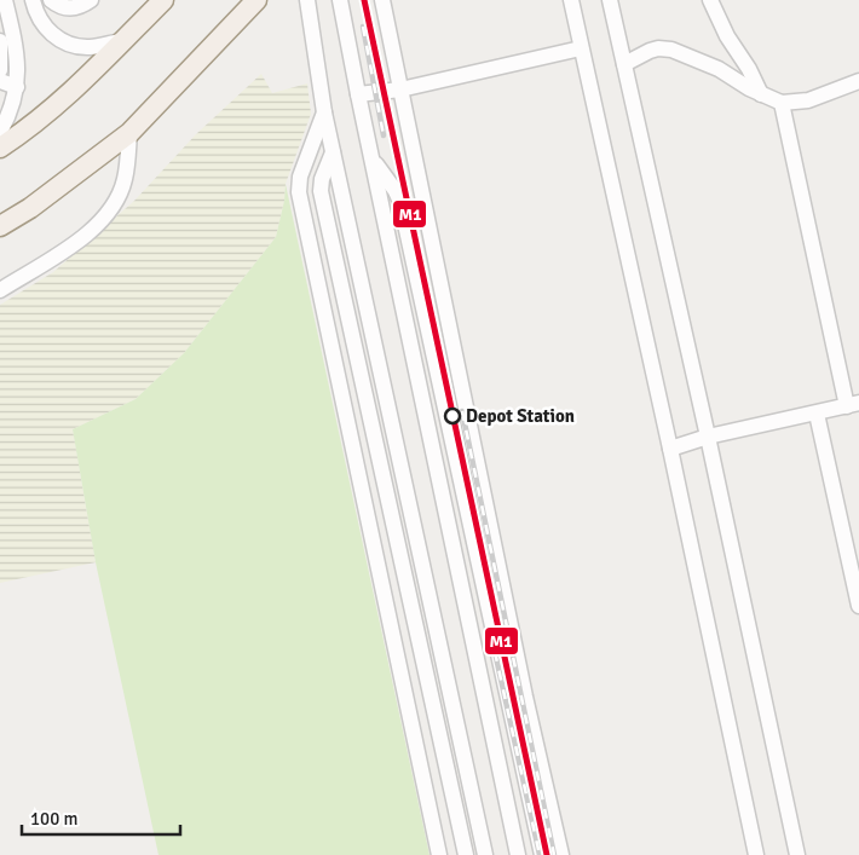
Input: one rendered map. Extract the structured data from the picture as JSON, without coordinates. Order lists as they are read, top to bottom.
{
  "places": ["Depot Station"],
  "lines": ["transit line M1"],
  "scale_bar": "100 m"
}
